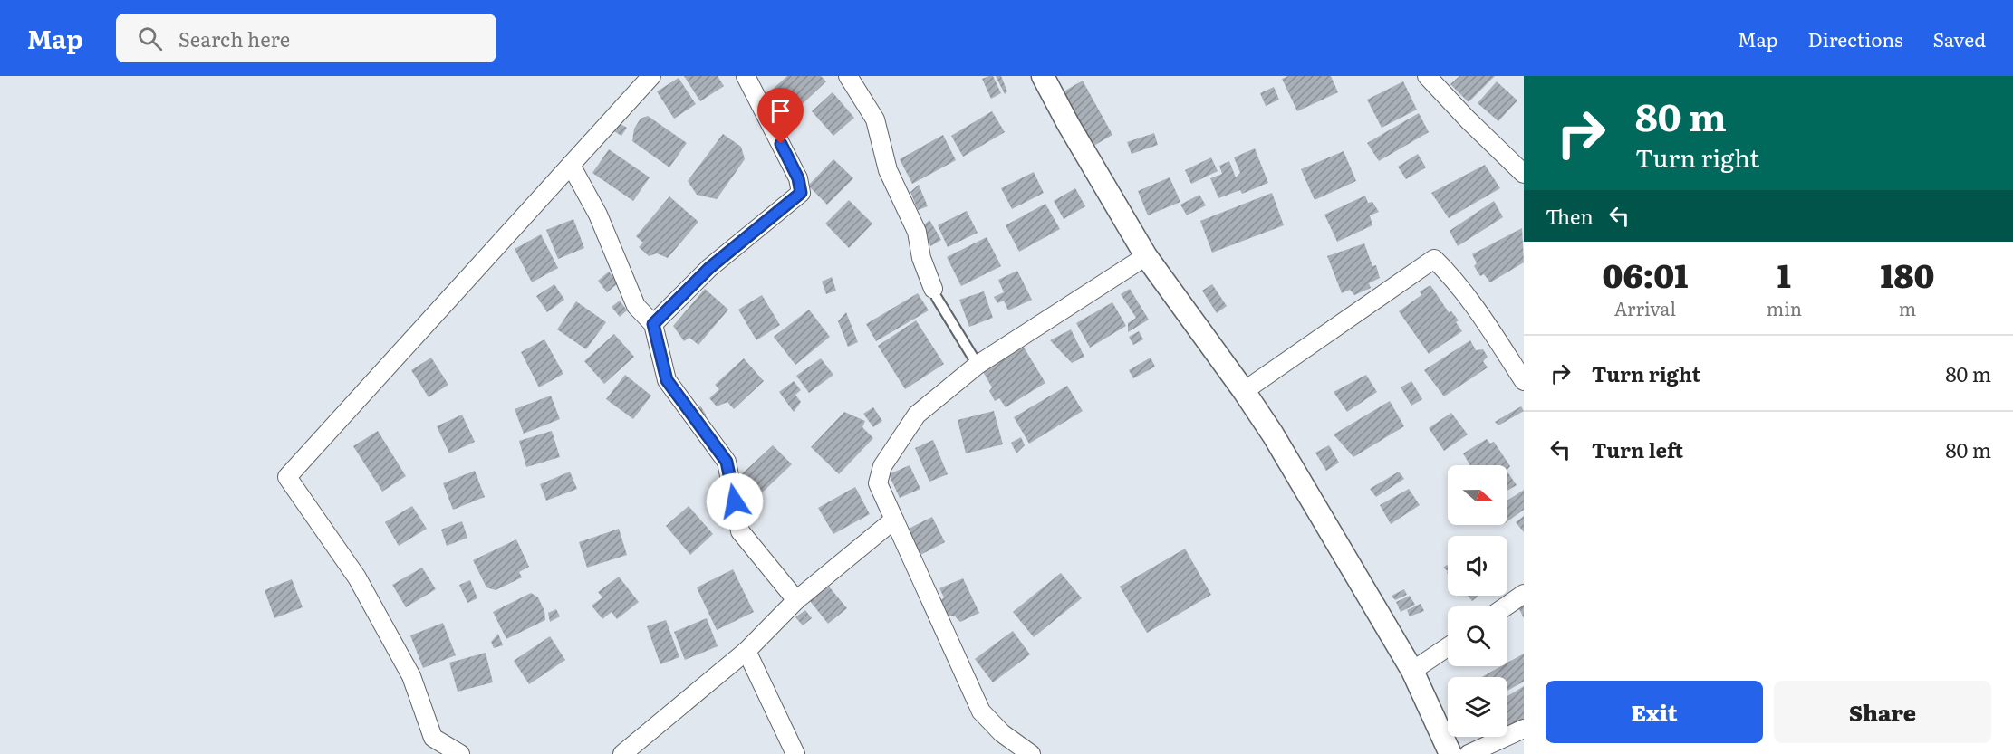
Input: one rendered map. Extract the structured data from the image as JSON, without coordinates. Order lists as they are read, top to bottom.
{
  "north": "right",
  "page": {
    "header": "Map",
    "search": "Search here",
    "nav": ["Map", "Directions", "Saved"],
    "turn": ["80 m", "Turn right"],
    "then": "Then",
    "eta": [
      "06:01",
      "Arrival",
      "1",
      "min",
      "180",
      "m"
    ],
    "list": [
      {
        "name": "Turn right",
        "value": "80 m"
      },
      {
        "name": "Turn left",
        "value": "80 m"
      }
    ],
    "buttons": ["Exit", "Share"]
  }
}
